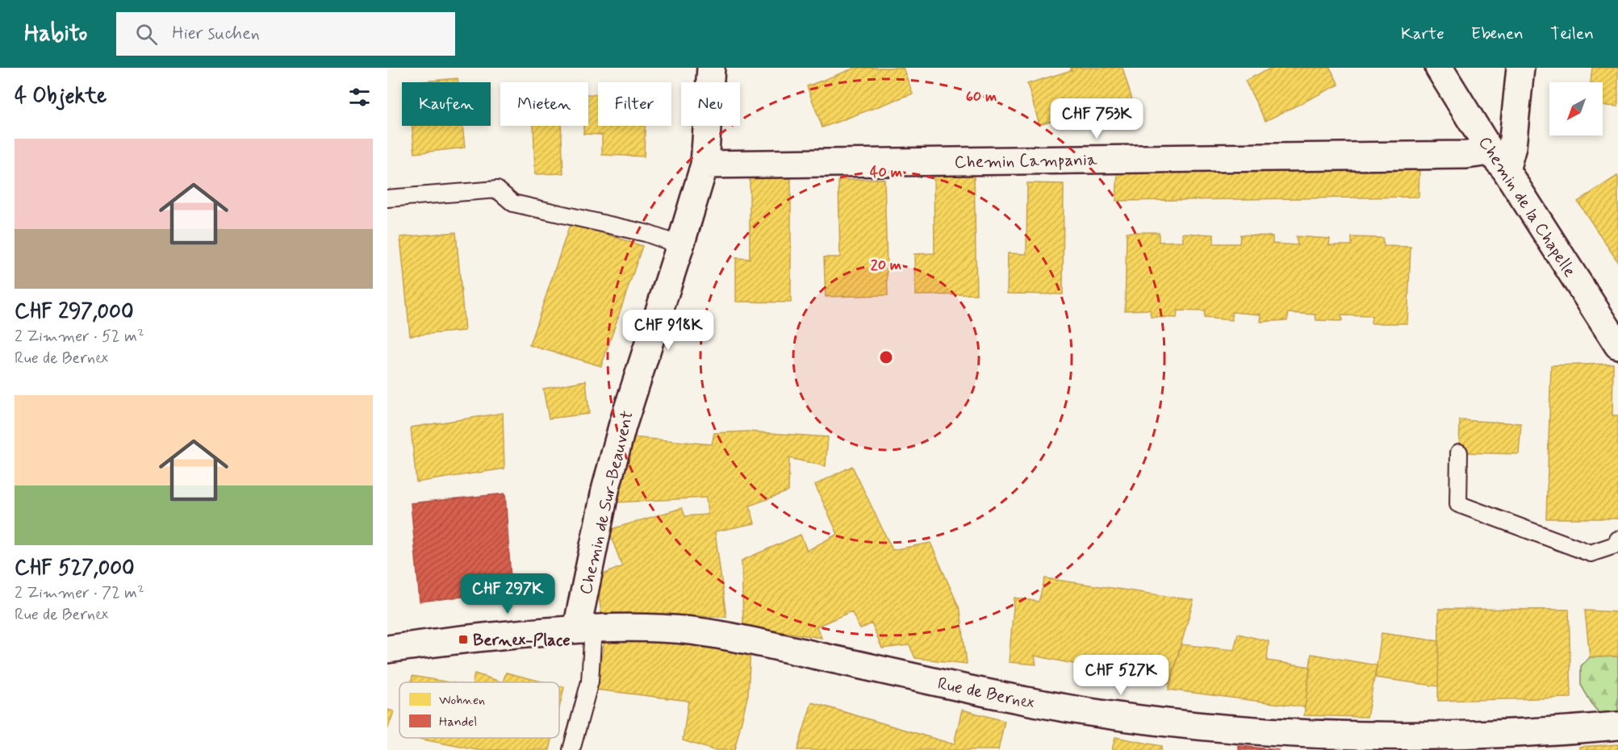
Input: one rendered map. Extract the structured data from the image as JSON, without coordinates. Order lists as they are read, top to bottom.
{
  "streets": {
    "street": [
      "Chemin Campania",
      "Chemin de la Chapelle",
      "Chemin de Sur-Beauvent",
      "Rue de Bernex"
    ]
  },
  "crossings": [
    ["Chemin Campania", "Chemin de la Chapelle"],
    ["Chemin Campania", "Chemin de Sur-Beauvent"],
    ["Chemin de Sur-Beauvent", "Rue de Bernex"]
  ],
  "places": {
    "transit": ["Bernex-Place"]
  },
  "legend": ["Wohnen", "Handel"],
  "north": "bottom left",
  "page": {
    "header": "Habito",
    "search": "Hier suchen",
    "nav": ["Karte", "Ebenen", "Teilen"],
    "heading": "4 Objekte",
    "chip": [
      "Kaufen",
      "Mieten",
      "Filter",
      "Neu"
    ],
    "price": [
      "CHF 753K",
      "CHF 918K",
      "CHF 297K",
      "CHF 527K"
    ],
    "list": [
      {
        "name": "CHF 297,000",
        "note": "2 Zimmer · 52 m² · Rue de Bernex"
      },
      {
        "name": "CHF 527,000",
        "note": "2 Zimmer · 72 m² · Rue de Bernex"
      }
    ]
  },
  "rings": ["60 m", "40 m", "20 m"]
}
